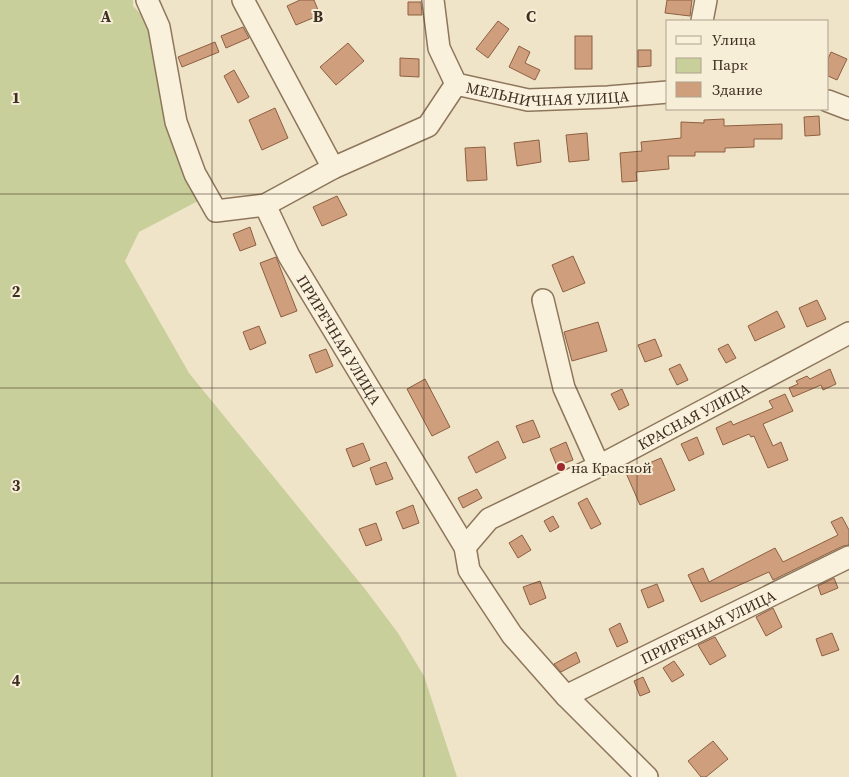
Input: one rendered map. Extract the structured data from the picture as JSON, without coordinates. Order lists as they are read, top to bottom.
{
  "streets": {
    "street": ["МЕЛЬНИЧНАЯ УЛИЦА", "ПРИРЕЧНАЯ УЛИЦА", "КРАСНАЯ УЛИЦА"]
  },
  "crossings": [
    ["ПРИРЕЧНАЯ УЛИЦА", "КРАСНАЯ УЛИЦА"]
  ],
  "places": ["на Красной"],
  "legend": ["Улица", "Парк", "Здание"],
  "grid": {
    "columns": ["A", "B", "C"],
    "rows": [
      "1",
      "2",
      "3",
      "4"
    ]
  }
}
